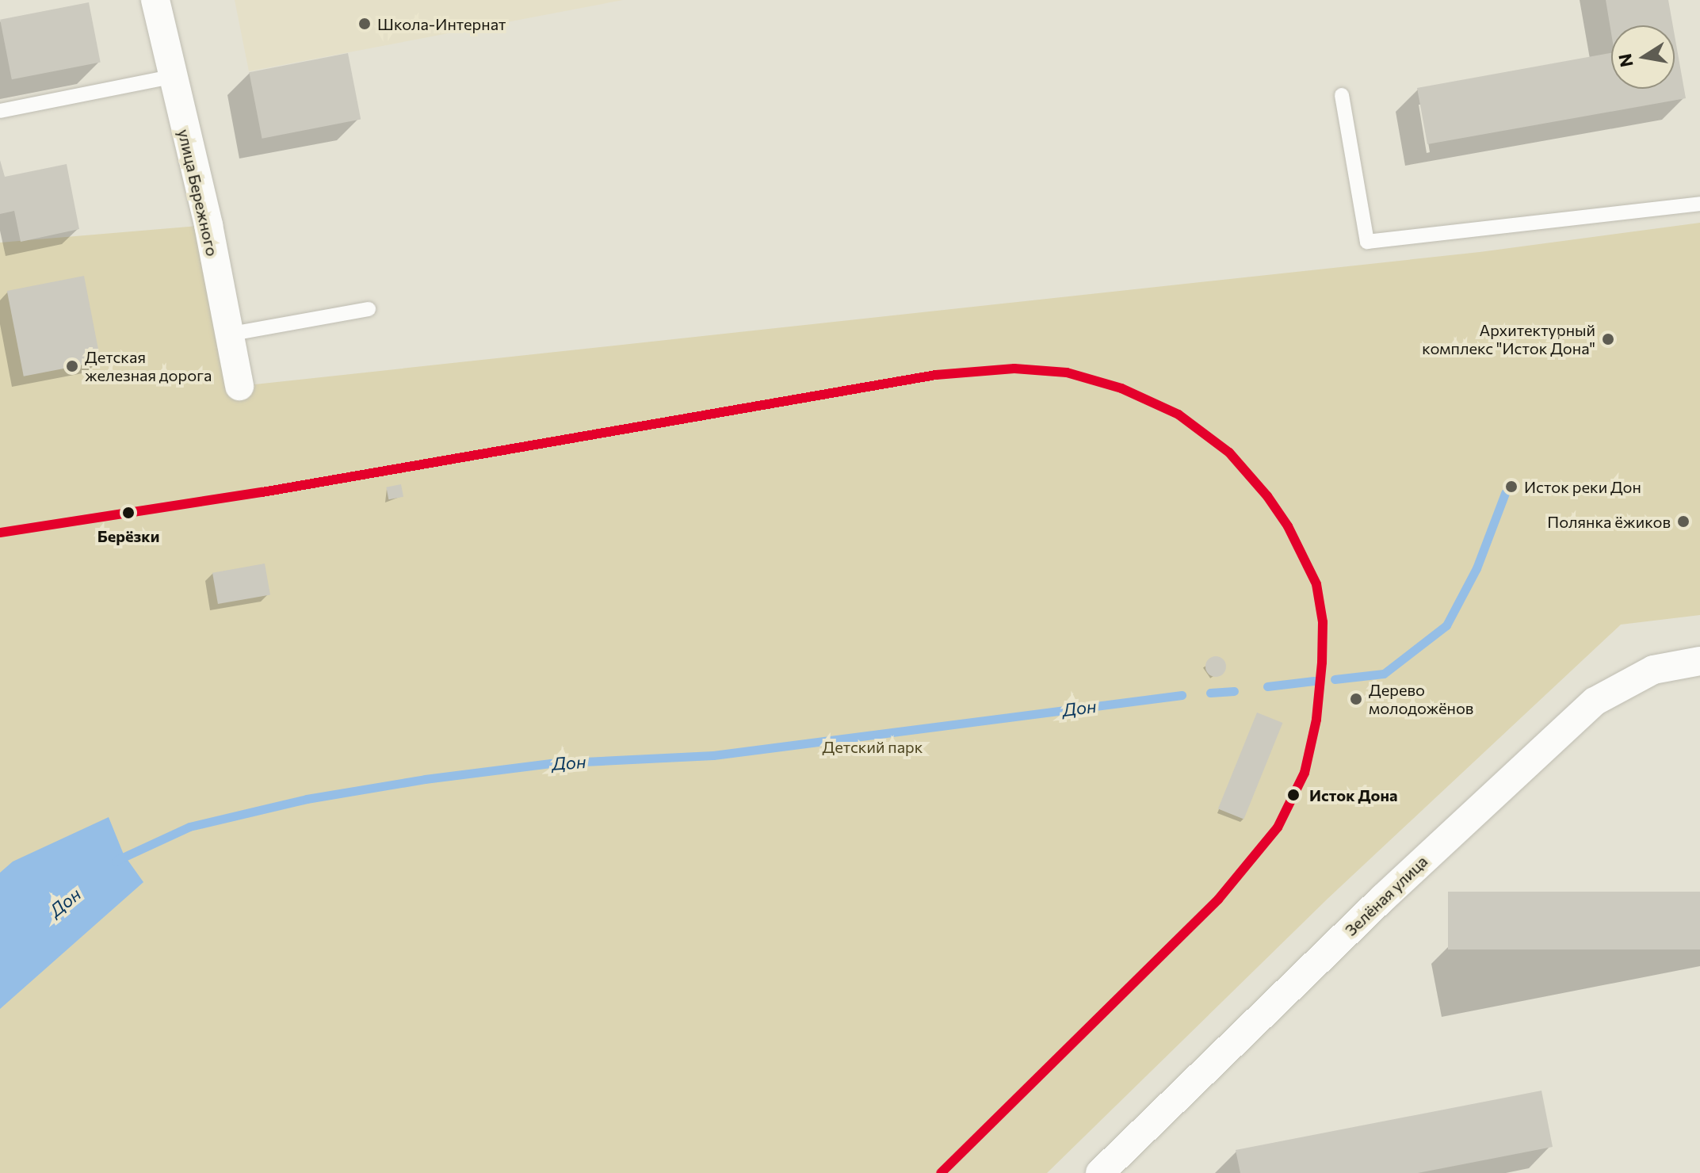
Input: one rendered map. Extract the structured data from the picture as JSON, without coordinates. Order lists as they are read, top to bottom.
{
  "streets": {
    "street": ["улица Бережного", "Зелёная улица"]
  },
  "water": ["Дон"],
  "parks": ["Детский парк"],
  "places": [
    "Школа-Интернат",
    "Архитектурный комплекс \"Исток Дона\"",
    "Детская железная дорога",
    "Исток реки Дон",
    "Берёзки",
    "Полянка ёжиков",
    "Дерево молодожёнов",
    "Исток Дона"
  ],
  "north": "left"
}
